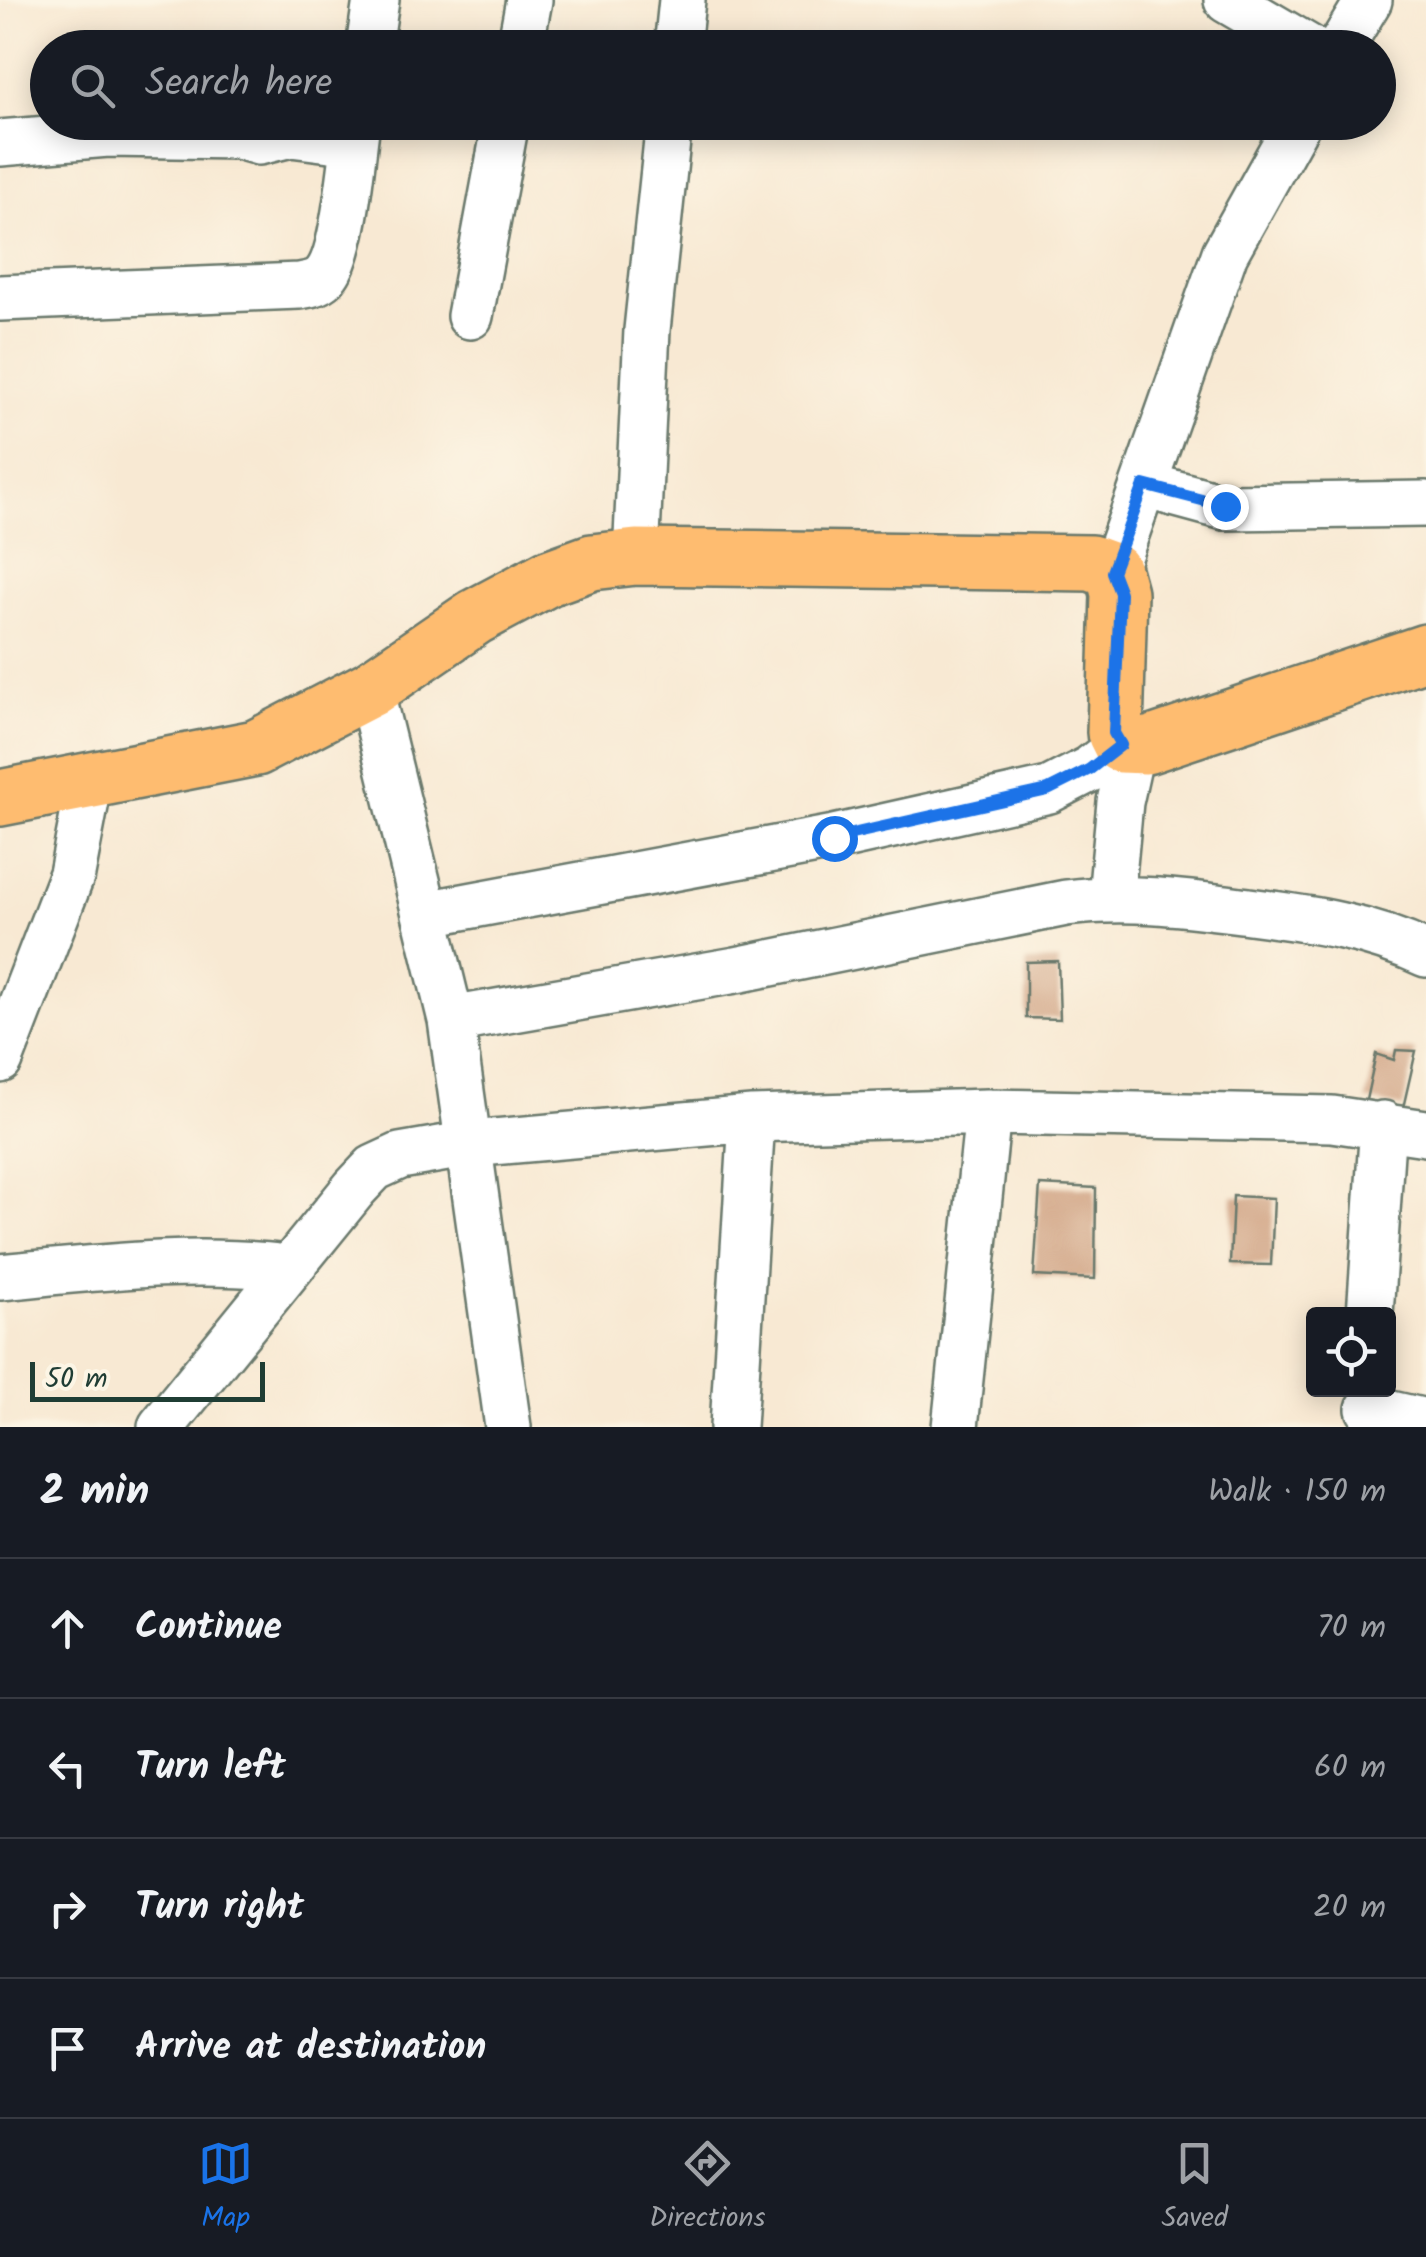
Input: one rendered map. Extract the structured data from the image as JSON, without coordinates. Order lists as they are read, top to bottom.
{
  "scale_bar": "50 m",
  "page": {
    "search": "Search here",
    "scale": "50 m",
    "heading": ["2 min", "Walk · 150 m"],
    "list": [
      ["Continue", "70 m"],
      ["Turn left", "60 m"],
      ["Turn right", "20 m"],
      "Arrive at destination"
    ],
    "nav": ["Map", "Directions", "Saved"]
  }
}
